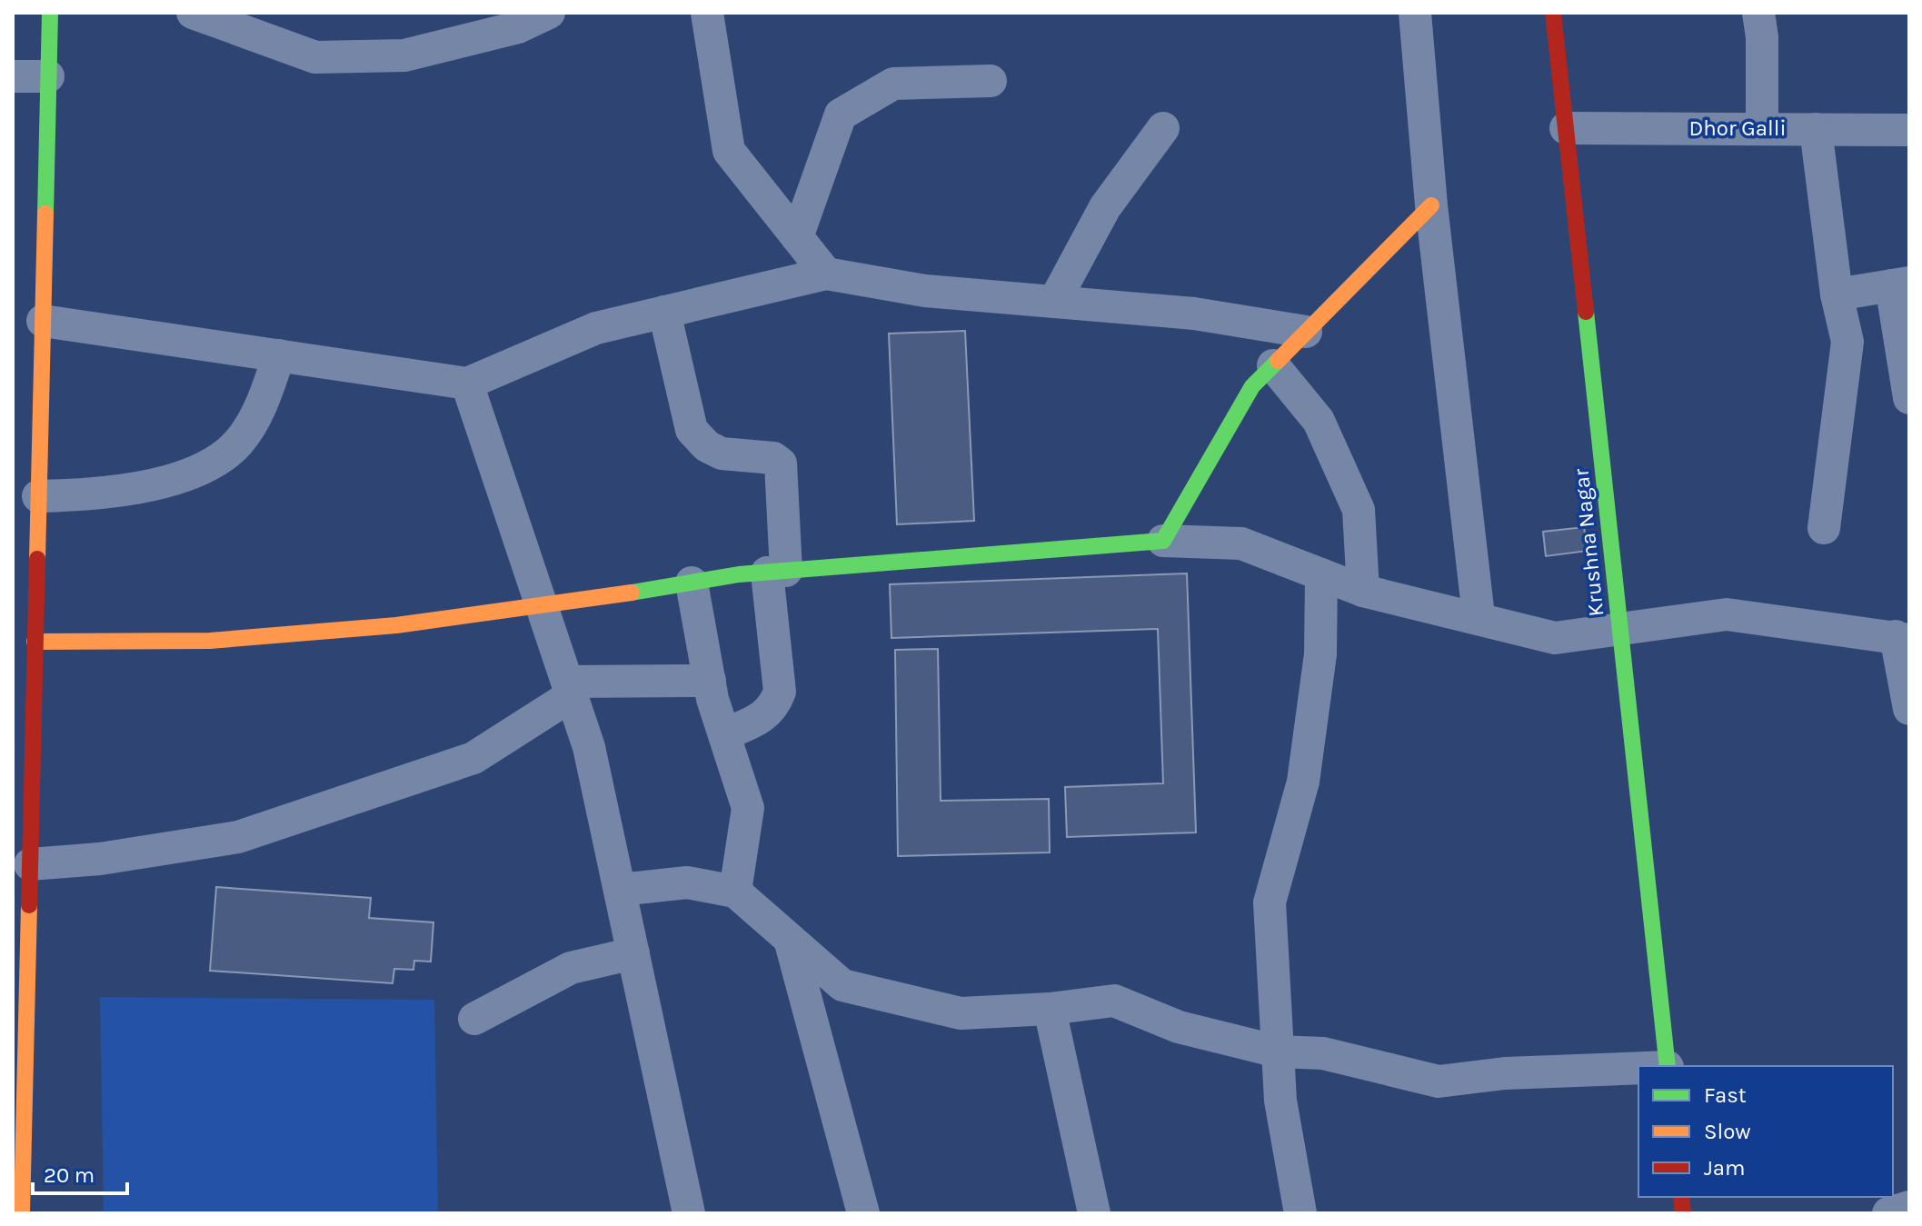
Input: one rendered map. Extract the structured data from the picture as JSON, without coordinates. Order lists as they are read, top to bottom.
{
  "streets": {
    "main road": ["Krushna Nagar"],
    "street": ["Dhor Galli"]
  },
  "crossings": [
    ["Dhor Galli", "Krushna Nagar"]
  ],
  "legend": ["Fast", "Slow", "Jam"],
  "scale_bar": "20 m"
}
